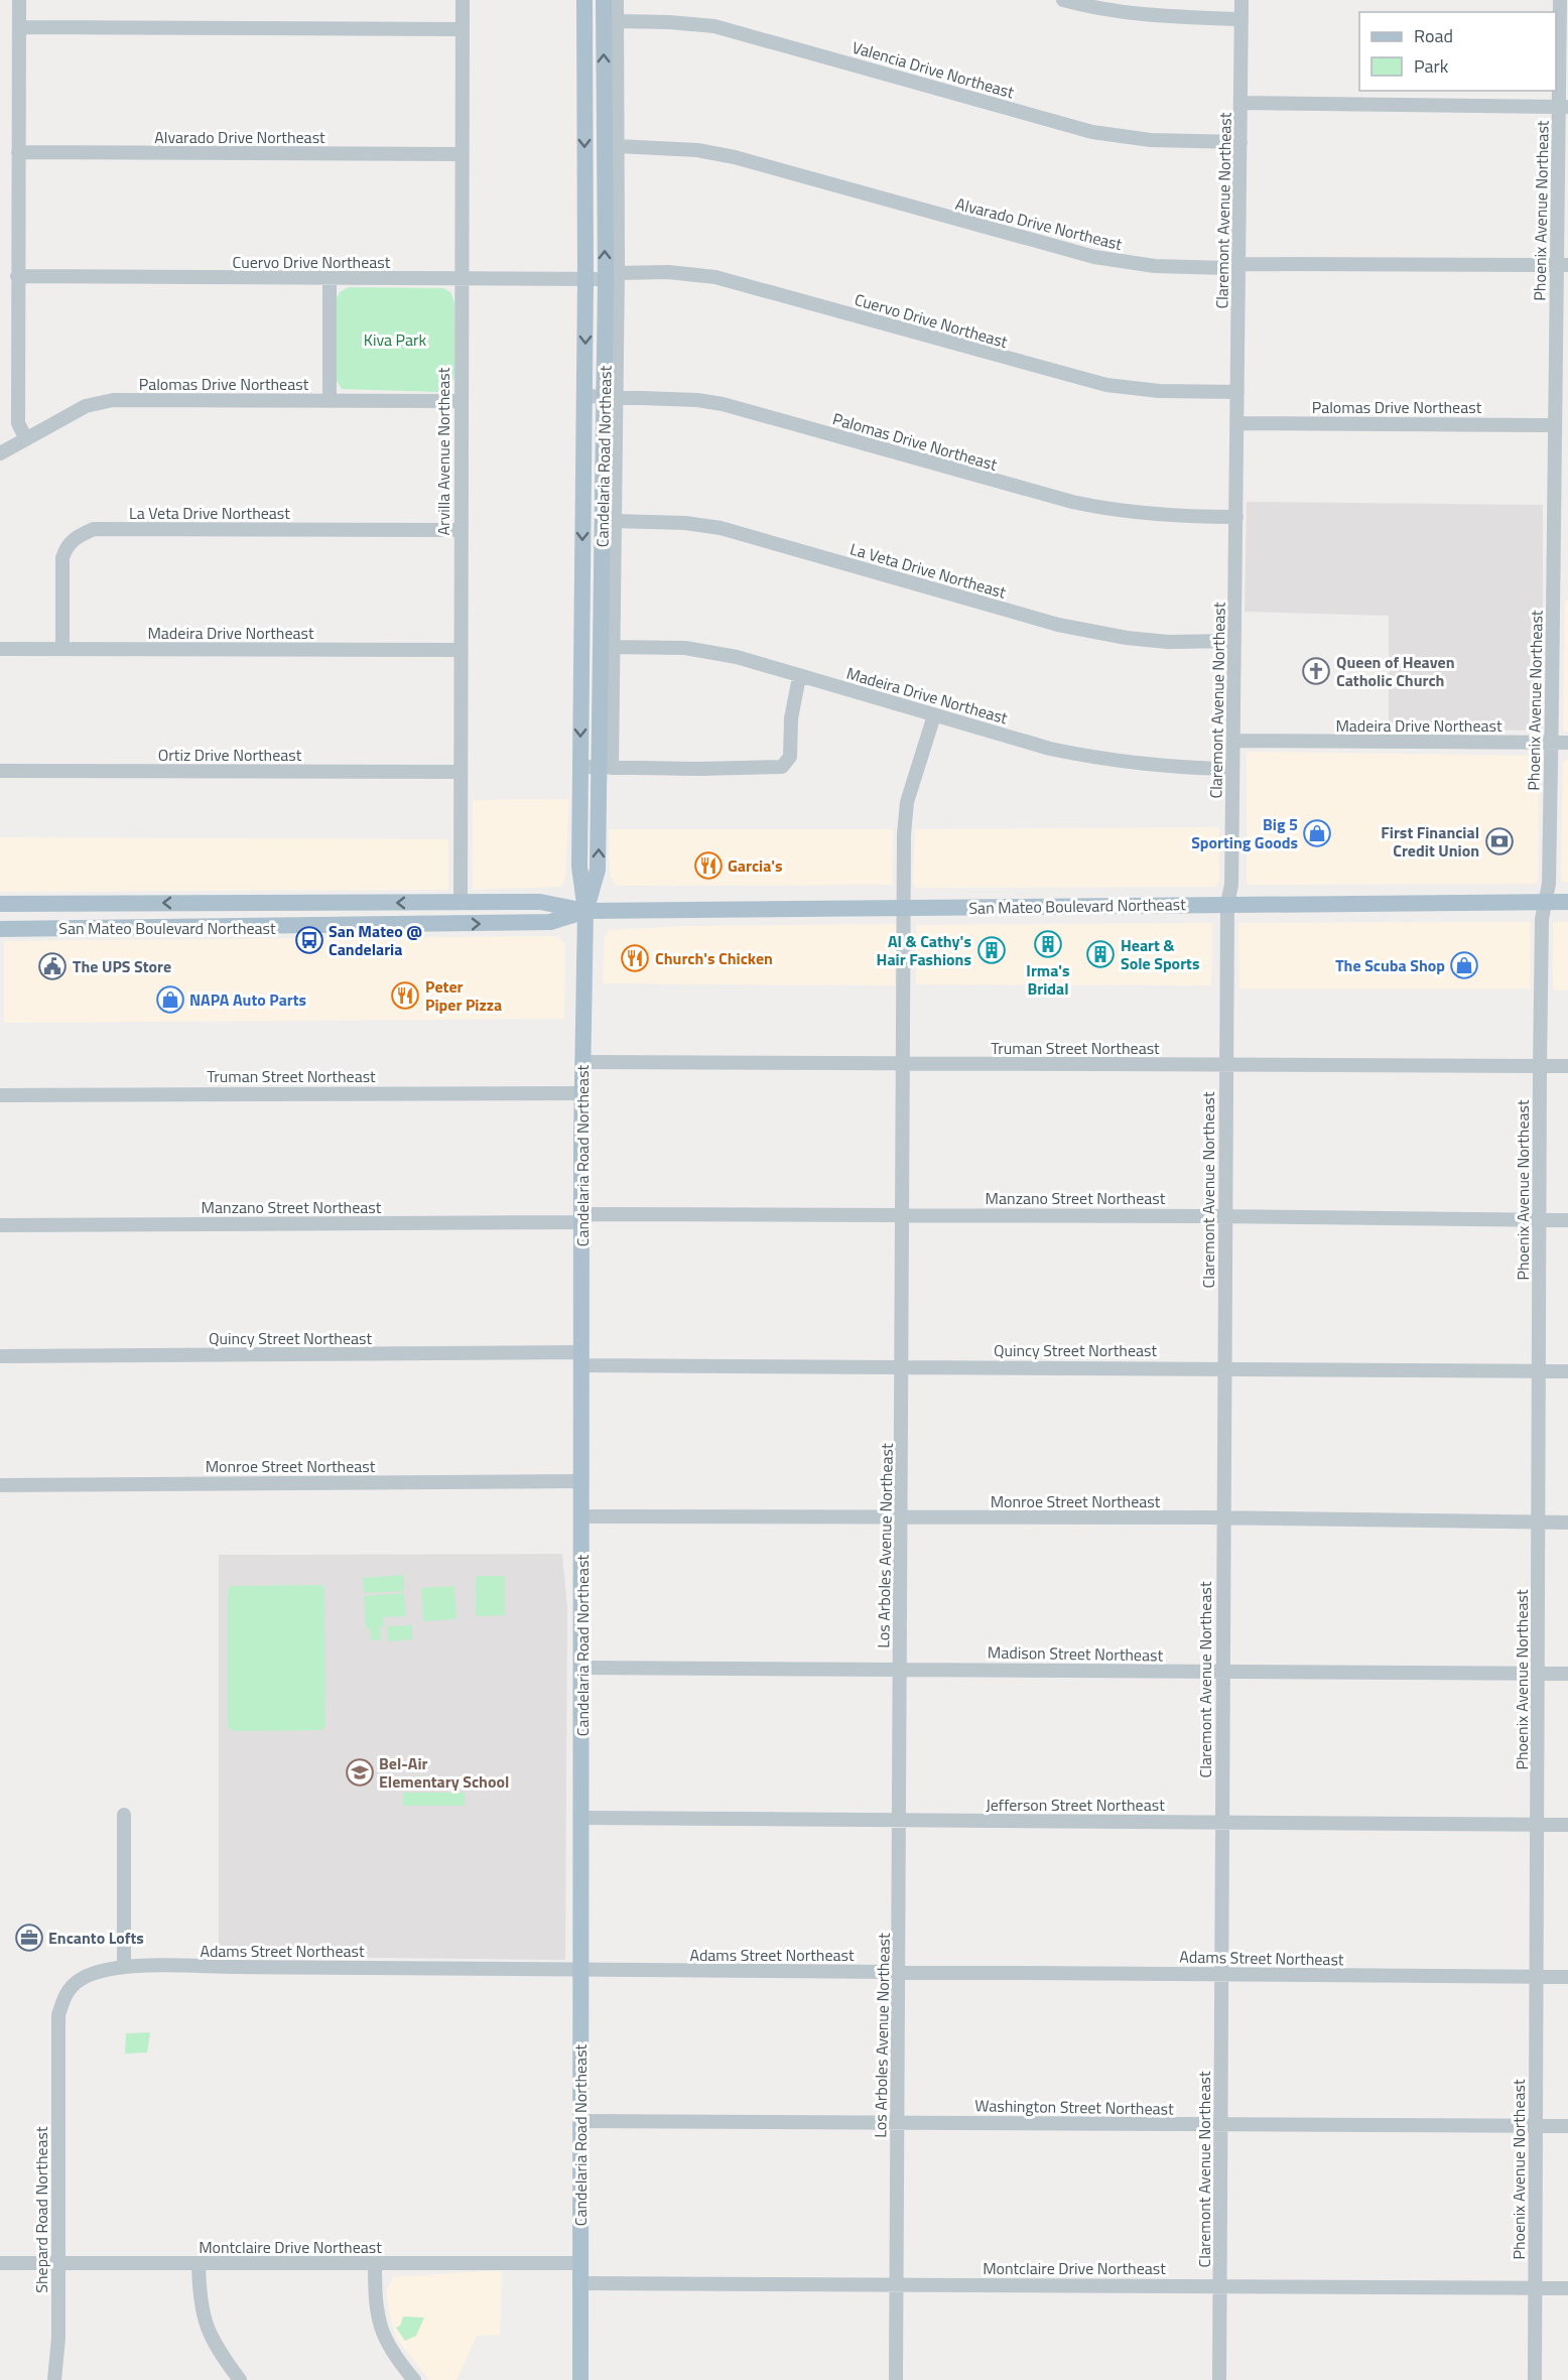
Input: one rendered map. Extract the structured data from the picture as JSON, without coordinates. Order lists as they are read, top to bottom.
{
  "streets": {
    "main road": ["Candelaria Road Northeast", "San Mateo Boulevard Northeast"],
    "street": [
      "Valencia Drive Northeast",
      "Alvarado Drive Northeast",
      "Claremont Avenue Northeast",
      "Phoenix Avenue Northeast",
      "Cuervo Drive Northeast",
      "Palomas Drive Northeast",
      "Arvilla Avenue Northeast",
      "La Veta Drive Northeast",
      "Madeira Drive Northeast",
      "Ortiz Drive Northeast",
      "Truman Street Northeast",
      "Manzano Street Northeast",
      "Quincy Street Northeast",
      "Monroe Street Northeast",
      "Los Arboles Avenue Northeast",
      "Madison Street Northeast",
      "Jefferson Street Northeast",
      "Adams Street Northeast",
      "Washington Street Northeast",
      "Shepard Road Northeast",
      "Montclaire Drive Northeast"
    ]
  },
  "crossings": [
    ["Valencia Drive Northeast", "Claremont Avenue Northeast"],
    ["Alvarado Drive Northeast", "Claremont Avenue Northeast"],
    ["Alvarado Drive Northeast", "Phoenix Avenue Northeast"],
    ["Alvarado Drive Northeast", "Arvilla Avenue Northeast"],
    ["Claremont Avenue Northeast", "Cuervo Drive Northeast"],
    ["Claremont Avenue Northeast", "Palomas Drive Northeast"],
    ["Claremont Avenue Northeast", "La Veta Drive Northeast"],
    ["Claremont Avenue Northeast", "Madeira Drive Northeast"],
    ["Claremont Avenue Northeast", "San Mateo Boulevard Northeast"],
    ["Claremont Avenue Northeast", "Truman Street Northeast"],
    ["Claremont Avenue Northeast", "Manzano Street Northeast"],
    ["Claremont Avenue Northeast", "Quincy Street Northeast"],
    ["Claremont Avenue Northeast", "Monroe Street Northeast"],
    ["Claremont Avenue Northeast", "Madison Street Northeast"],
    ["Claremont Avenue Northeast", "Jefferson Street Northeast"],
    ["Claremont Avenue Northeast", "Adams Street Northeast"],
    ["Claremont Avenue Northeast", "Washington Street Northeast"],
    ["Claremont Avenue Northeast", "Montclaire Drive Northeast"],
    ["Phoenix Avenue Northeast", "Palomas Drive Northeast"],
    ["Phoenix Avenue Northeast", "Madeira Drive Northeast"],
    ["Phoenix Avenue Northeast", "San Mateo Boulevard Northeast"],
    ["Phoenix Avenue Northeast", "Truman Street Northeast"],
    ["Phoenix Avenue Northeast", "Manzano Street Northeast"],
    ["Phoenix Avenue Northeast", "Quincy Street Northeast"],
    ["Phoenix Avenue Northeast", "Monroe Street Northeast"],
    ["Phoenix Avenue Northeast", "Madison Street Northeast"],
    ["Phoenix Avenue Northeast", "Jefferson Street Northeast"],
    ["Phoenix Avenue Northeast", "Adams Street Northeast"],
    ["Phoenix Avenue Northeast", "Washington Street Northeast"],
    ["Phoenix Avenue Northeast", "Montclaire Drive Northeast"],
    ["Cuervo Drive Northeast", "Arvilla Avenue Northeast"],
    ["Cuervo Drive Northeast", "Candelaria Road Northeast"],
    ["Palomas Drive Northeast", "Arvilla Avenue Northeast"],
    ["Palomas Drive Northeast", "Candelaria Road Northeast"],
    ["Arvilla Avenue Northeast", "La Veta Drive Northeast"],
    ["Arvilla Avenue Northeast", "Madeira Drive Northeast"],
    ["Arvilla Avenue Northeast", "Ortiz Drive Northeast"],
    ["Arvilla Avenue Northeast", "San Mateo Boulevard Northeast"],
    ["Candelaria Road Northeast", "San Mateo Boulevard Northeast"],
    ["Candelaria Road Northeast", "Truman Street Northeast"],
    ["Candelaria Road Northeast", "Manzano Street Northeast"],
    ["Candelaria Road Northeast", "Quincy Street Northeast"],
    ["Candelaria Road Northeast", "Monroe Street Northeast"],
    ["Candelaria Road Northeast", "Madison Street Northeast"],
    ["Candelaria Road Northeast", "Jefferson Street Northeast"],
    ["Candelaria Road Northeast", "Adams Street Northeast"],
    ["Candelaria Road Northeast", "Washington Street Northeast"],
    ["Candelaria Road Northeast", "Montclaire Drive Northeast"],
    ["La Veta Drive Northeast", "Madeira Drive Northeast"],
    ["Madeira Drive Northeast", "Los Arboles Avenue Northeast"],
    ["San Mateo Boulevard Northeast", "Los Arboles Avenue Northeast"],
    ["Truman Street Northeast", "Los Arboles Avenue Northeast"],
    ["Manzano Street Northeast", "Los Arboles Avenue Northeast"],
    ["Quincy Street Northeast", "Los Arboles Avenue Northeast"],
    ["Monroe Street Northeast", "Los Arboles Avenue Northeast"],
    ["Los Arboles Avenue Northeast", "Madison Street Northeast"],
    ["Los Arboles Avenue Northeast", "Jefferson Street Northeast"],
    ["Los Arboles Avenue Northeast", "Adams Street Northeast"],
    ["Los Arboles Avenue Northeast", "Washington Street Northeast"],
    ["Los Arboles Avenue Northeast", "Montclaire Drive Northeast"],
    ["Adams Street Northeast", "Shepard Road Northeast"],
    ["Shepard Road Northeast", "Montclaire Drive Northeast"]
  ],
  "parks": ["Kiva Park"],
  "places": {
    "church": ["Queen of Heaven Catholic Church"],
    "shop": ["Big 5 Sporting Goods", "The Scuba Shop", "NAPA Auto Parts"],
    "bank": ["First Financial Credit Union"],
    "restaurant": ["Garcia's", "Church's Chicken", "Peter Piper Pizza"],
    "bus stop": ["San Mateo @ Candelaria"],
    "building": ["Irma's Bridal", "Al & Cathy's Hair Fashions", "Heart & Sole Sports"],
    "public building": ["The UPS Store"],
    "school or university": ["Bel-Air Elementary School"],
    "office": ["Encanto Lofts"]
  },
  "legend": ["Road", "Park"]
}
